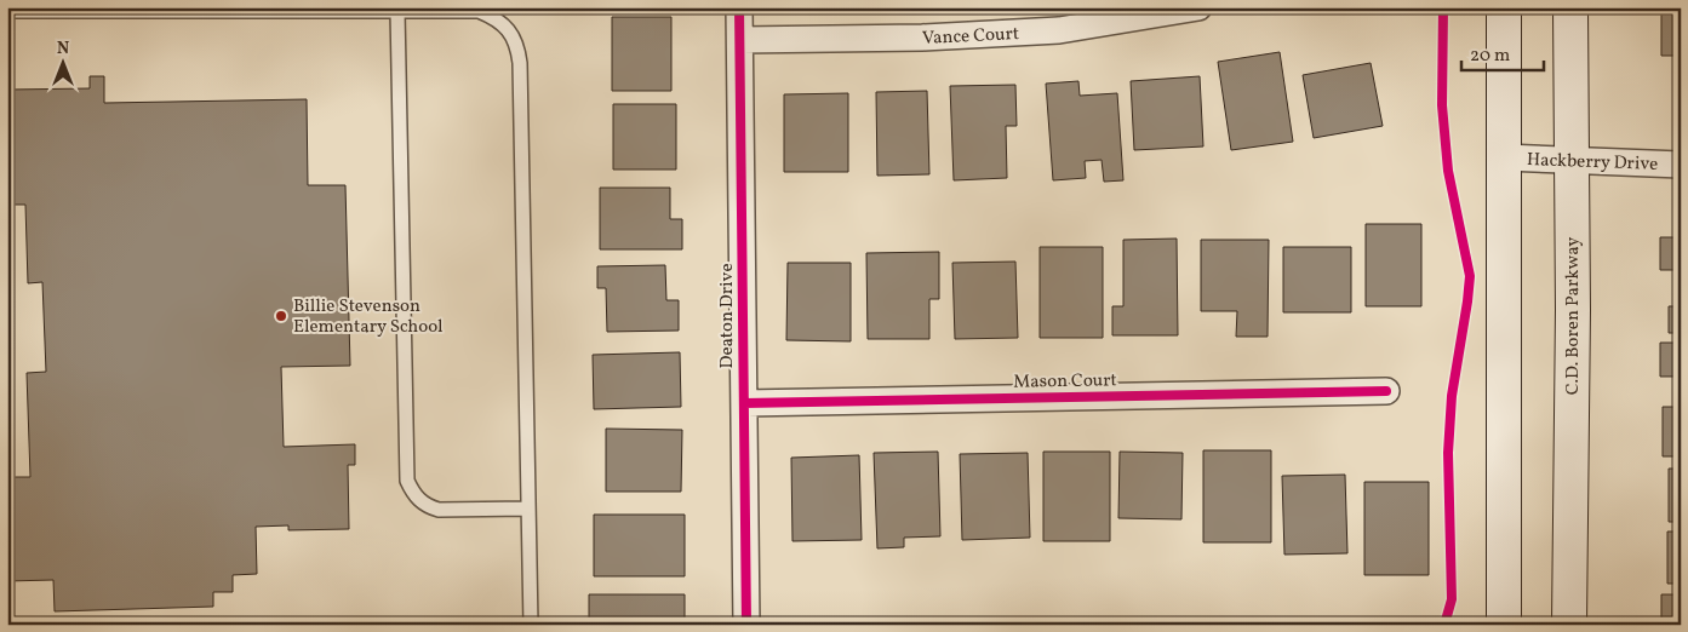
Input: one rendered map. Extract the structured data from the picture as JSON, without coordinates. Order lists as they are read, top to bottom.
{
  "streets": {
    "street": [
      "Vance Court",
      "Hackberry Drive",
      "Deaton Drive",
      "C.D. Boren Parkway",
      "Mason Court"
    ]
  },
  "crossings": [
    ["Vance Court", "Deaton Drive"],
    ["Hackberry Drive", "C.D. Boren Parkway"],
    ["Deaton Drive", "Mason Court"]
  ],
  "places": ["Billie Stevenson Elementary School"],
  "scale_bar": "20 m",
  "north": "top"
}
